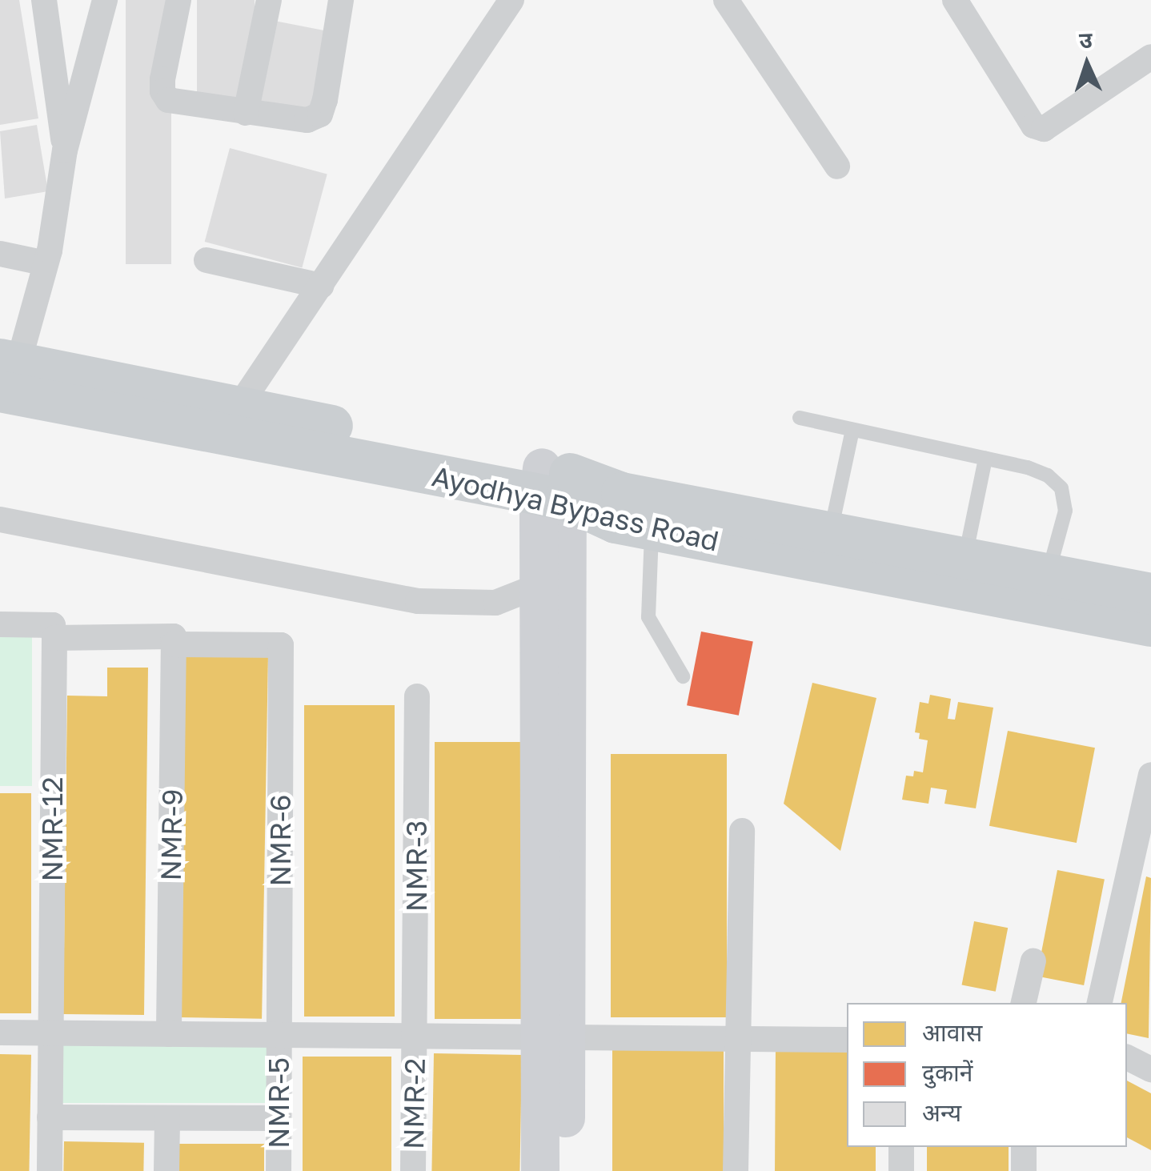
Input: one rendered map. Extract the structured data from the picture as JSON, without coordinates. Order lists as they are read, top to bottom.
{
  "streets": {
    "main road": ["Ayodhya Bypass Road"],
    "street": [
      "NMR-12",
      "NMR-9",
      "NMR-6",
      "NMR-3",
      "NMR-5",
      "NMR-2"
    ]
  },
  "crossings": [
    ["NMR-9", "NMR-6"],
    ["NMR-6", "NMR-5"],
    ["NMR-3", "NMR-2"]
  ],
  "legend": ["आवास", "दुकानें", "अन्य"],
  "north": "top"
}
